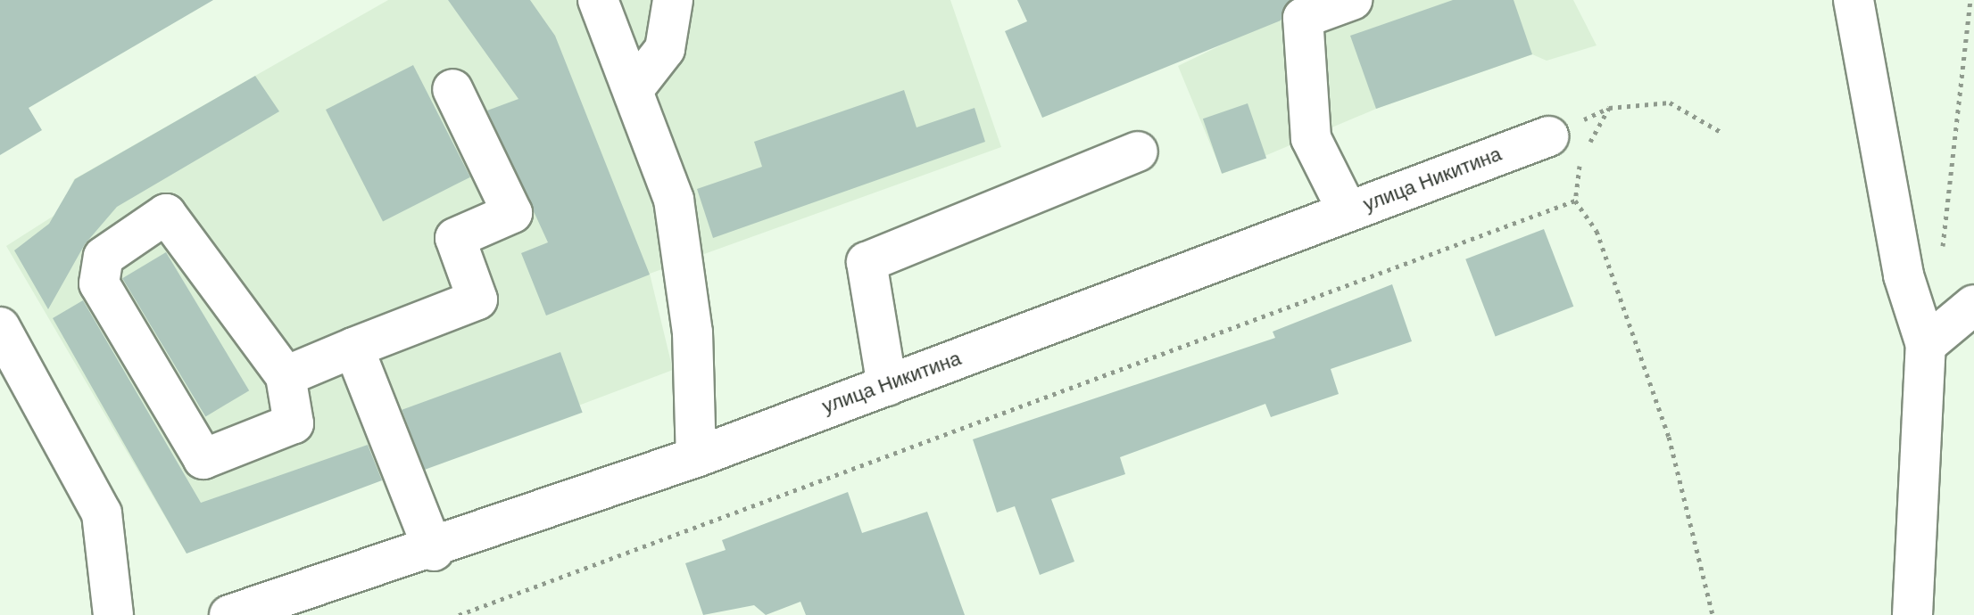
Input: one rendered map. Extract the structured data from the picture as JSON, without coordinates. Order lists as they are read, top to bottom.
{
  "streets": {
    "street": ["улица Никитина"]
  }
}
